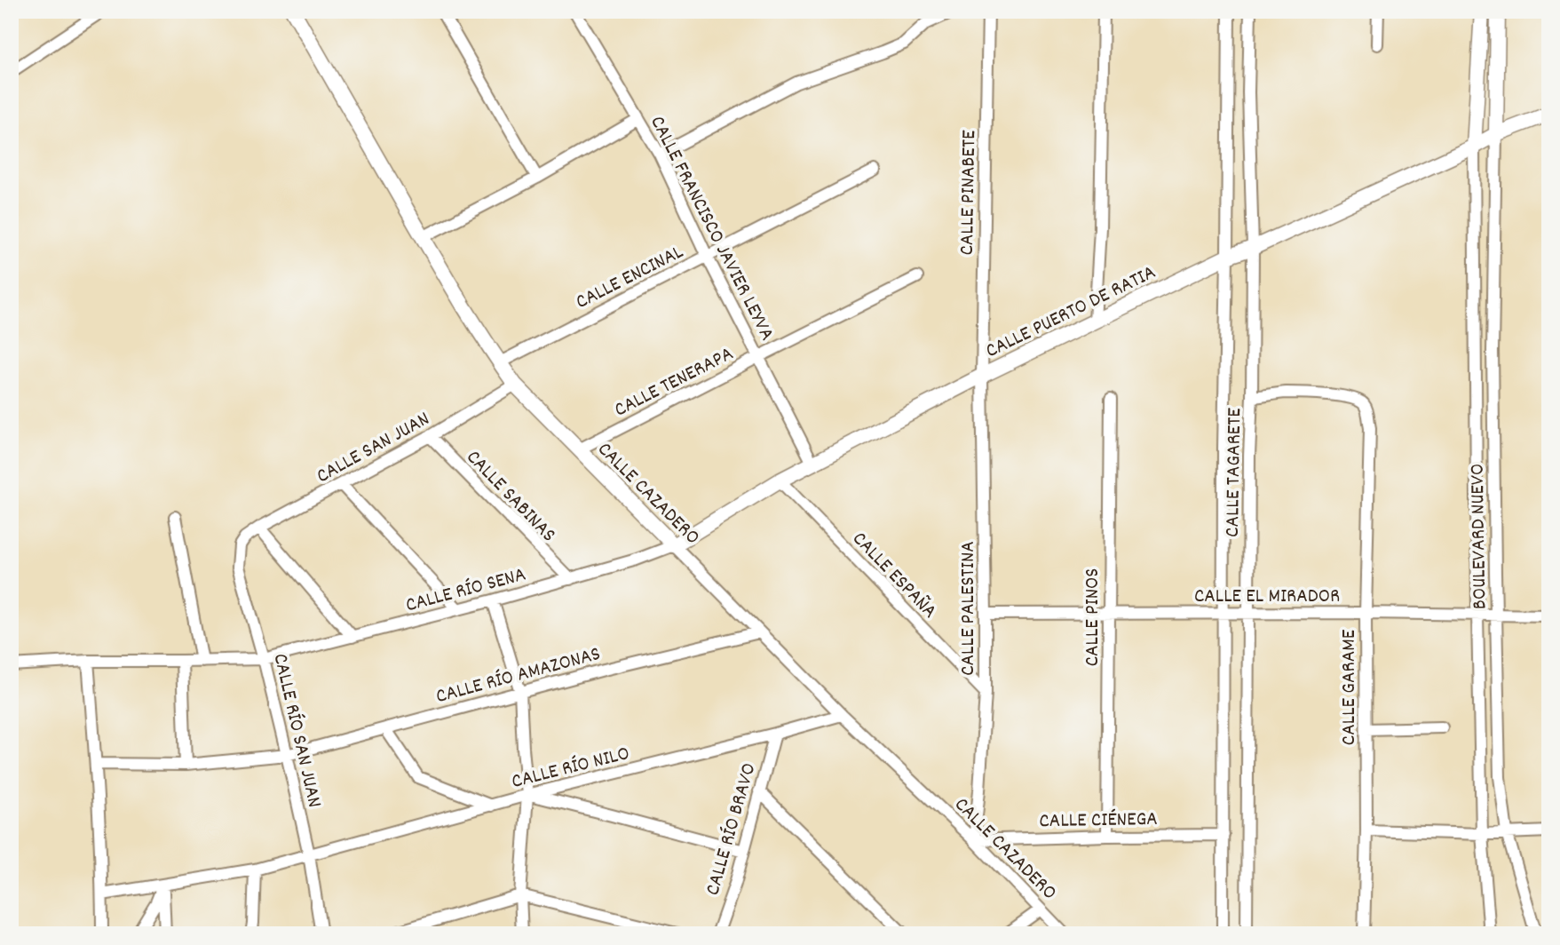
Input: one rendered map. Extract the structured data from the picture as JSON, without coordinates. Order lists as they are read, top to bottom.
{
  "streets": {
    "street": [
      "CALLE PINABETE",
      "CALLE FRANCISCO JAVIER LEYVA",
      "CALLE ENCINAL",
      "CALLE PUERTO DE RATIA",
      "CALLE TENERAPA",
      "CALLE SAN JUAN",
      "CALLE TAGARETE",
      "CALLE CAZADERO",
      "CALLE SABINAS",
      "BOULEVARD NUEVO",
      "CALLE ESPAÑA",
      "CALLE RÍO SENA",
      "CALLE EL MIRADOR",
      "CALLE PALESTINA",
      "CALLE PINOS",
      "CALLE RÍO AMAZONAS",
      "CALLE GARAME",
      "CALLE RÍO SAN JUAN",
      "CALLE RÍO NILO",
      "CALLE CIÉNEGA",
      "CALLE RÍO BRAVO"
    ]
  },
  "crossings": [
    ["CALLE PINABETE", "CALLE PUERTO DE RATIA"],
    ["CALLE PINABETE", "CALLE PALESTINA"],
    ["CALLE FRANCISCO JAVIER LEYVA", "CALLE ENCINAL"],
    ["CALLE FRANCISCO JAVIER LEYVA", "CALLE PUERTO DE RATIA"],
    ["CALLE FRANCISCO JAVIER LEYVA", "CALLE TENERAPA"],
    ["CALLE ENCINAL", "CALLE CAZADERO"],
    ["CALLE PUERTO DE RATIA", "CALLE TAGARETE"],
    ["CALLE PUERTO DE RATIA", "CALLE CAZADERO"],
    ["CALLE PUERTO DE RATIA", "BOULEVARD NUEVO"],
    ["CALLE PUERTO DE RATIA", "CALLE ESPAÑA"],
    ["CALLE PUERTO DE RATIA", "CALLE RÍO SENA"],
    ["CALLE PUERTO DE RATIA", "CALLE PALESTINA"],
    ["CALLE TENERAPA", "CALLE CAZADERO"],
    ["CALLE SAN JUAN", "CALLE CAZADERO"],
    ["CALLE SAN JUAN", "CALLE SABINAS"],
    ["CALLE SAN JUAN", "CALLE RÍO SAN JUAN"],
    ["CALLE TAGARETE", "CALLE EL MIRADOR"],
    ["CALLE TAGARETE", "CALLE GARAME"],
    ["CALLE TAGARETE", "CALLE CIÉNEGA"],
    ["CALLE CAZADERO", "CALLE RÍO SENA"],
    ["CALLE CAZADERO", "CALLE PALESTINA"],
    ["CALLE CAZADERO", "CALLE RÍO AMAZONAS"],
    ["CALLE CAZADERO", "CALLE RÍO NILO"],
    ["CALLE CAZADERO", "CALLE CIÉNEGA"],
    ["CALLE SABINAS", "CALLE RÍO SENA"],
    ["BOULEVARD NUEVO", "CALLE EL MIRADOR"],
    ["CALLE ESPAÑA", "CALLE PALESTINA"],
    ["CALLE RÍO SENA", "CALLE RÍO SAN JUAN"],
    ["CALLE EL MIRADOR", "CALLE PALESTINA"],
    ["CALLE EL MIRADOR", "CALLE PINOS"],
    ["CALLE EL MIRADOR", "CALLE GARAME"],
    ["CALLE PALESTINA", "CALLE CIÉNEGA"],
    ["CALLE PINOS", "CALLE CIÉNEGA"],
    ["CALLE RÍO AMAZONAS", "CALLE RÍO SAN JUAN"],
    ["CALLE RÍO SAN JUAN", "CALLE RÍO NILO"],
    ["CALLE RÍO NILO", "CALLE RÍO BRAVO"]
  ]
}
